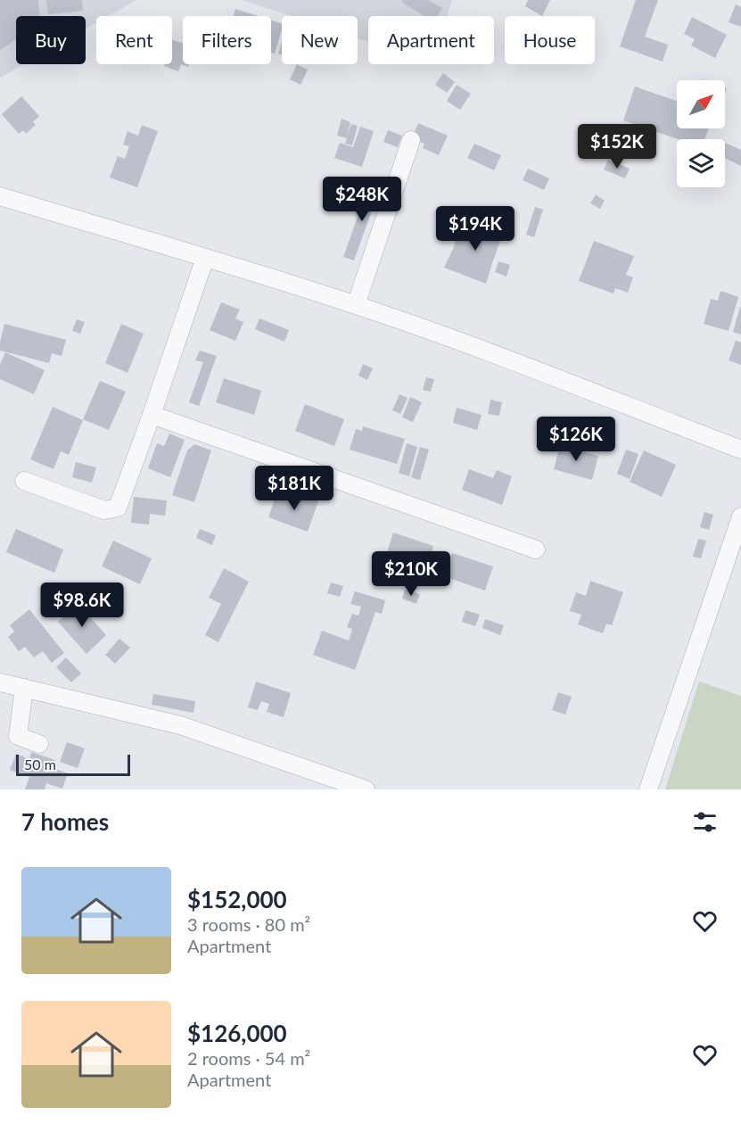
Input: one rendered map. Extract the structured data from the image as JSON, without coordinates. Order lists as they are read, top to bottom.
{
  "scale_bar": "50 m",
  "north": "top right",
  "page": {
    "chip": [
      "Buy",
      "Rent",
      "Filters",
      "New",
      "Apartment",
      "House"
    ],
    "price": [
      "$152K",
      "$248K",
      "$194K",
      "$126K",
      "$181K",
      "$210K",
      "$98.6K"
    ],
    "scale": "50 m",
    "heading": "7 homes",
    "list": [
      {
        "name": "$152,000",
        "note": "3 rooms · 80 m² · Apartment"
      },
      {
        "name": "$126,000",
        "note": "2 rooms · 54 m² · Apartment"
      }
    ]
  }
}
